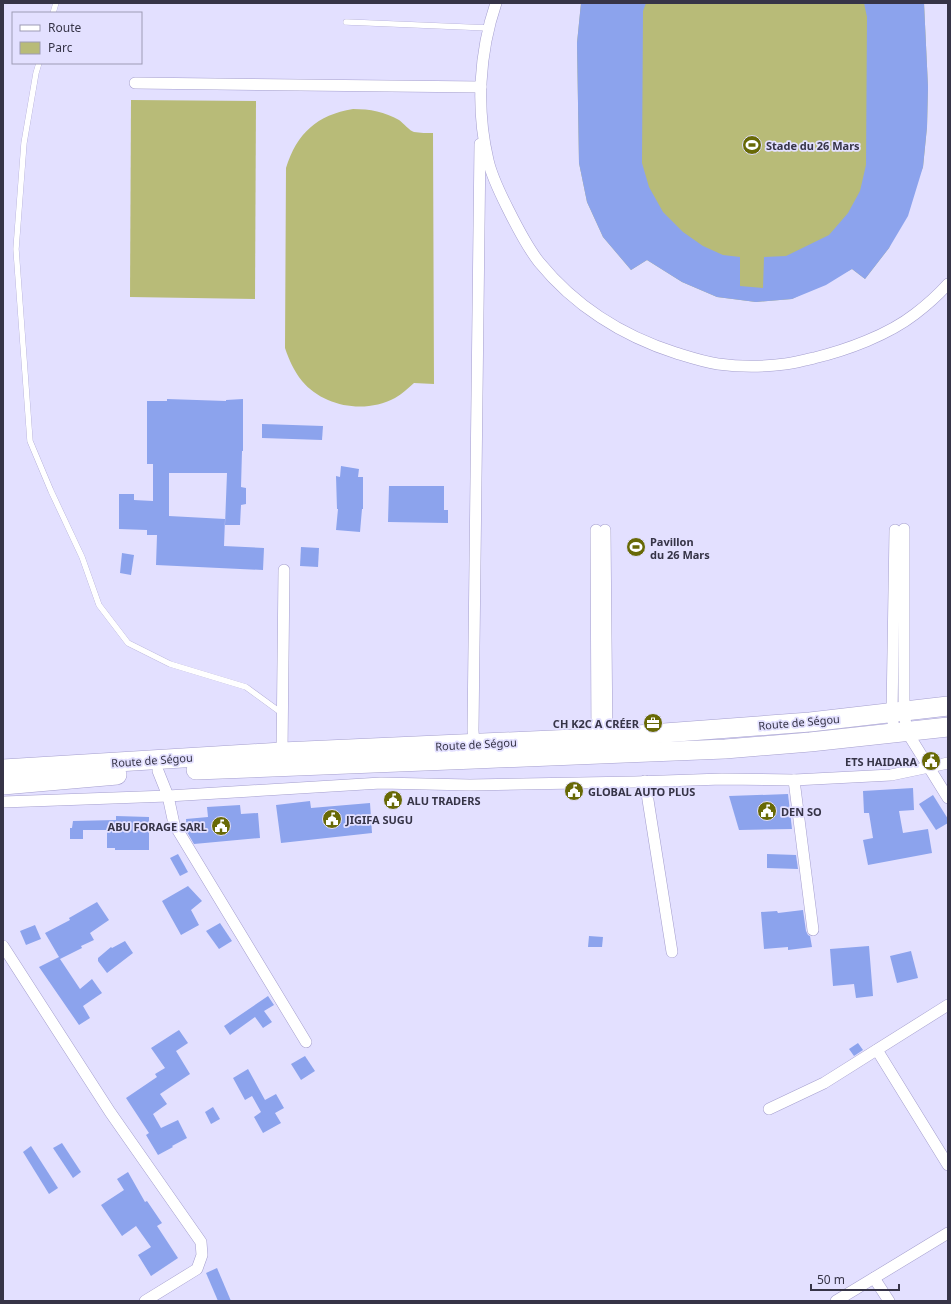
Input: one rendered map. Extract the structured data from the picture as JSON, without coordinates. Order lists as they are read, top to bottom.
{
  "streets": {
    "highway": ["Route de Ségou"]
  },
  "places": {
    "sports": ["Stade du 26 Mars", "Pavillon du 26 Mars"],
    "office": ["CH K2C A CRÉER"],
    "public building": [
      "ETS HAIDARA",
      "GLOBAL AUTO PLUS",
      "ALU TRADERS",
      "DEN SO",
      "JIGIFA SUGU",
      "ABU FORAGE SARL"
    ]
  },
  "legend": ["Route", "Parc"],
  "scale_bar": "50 m"
}
